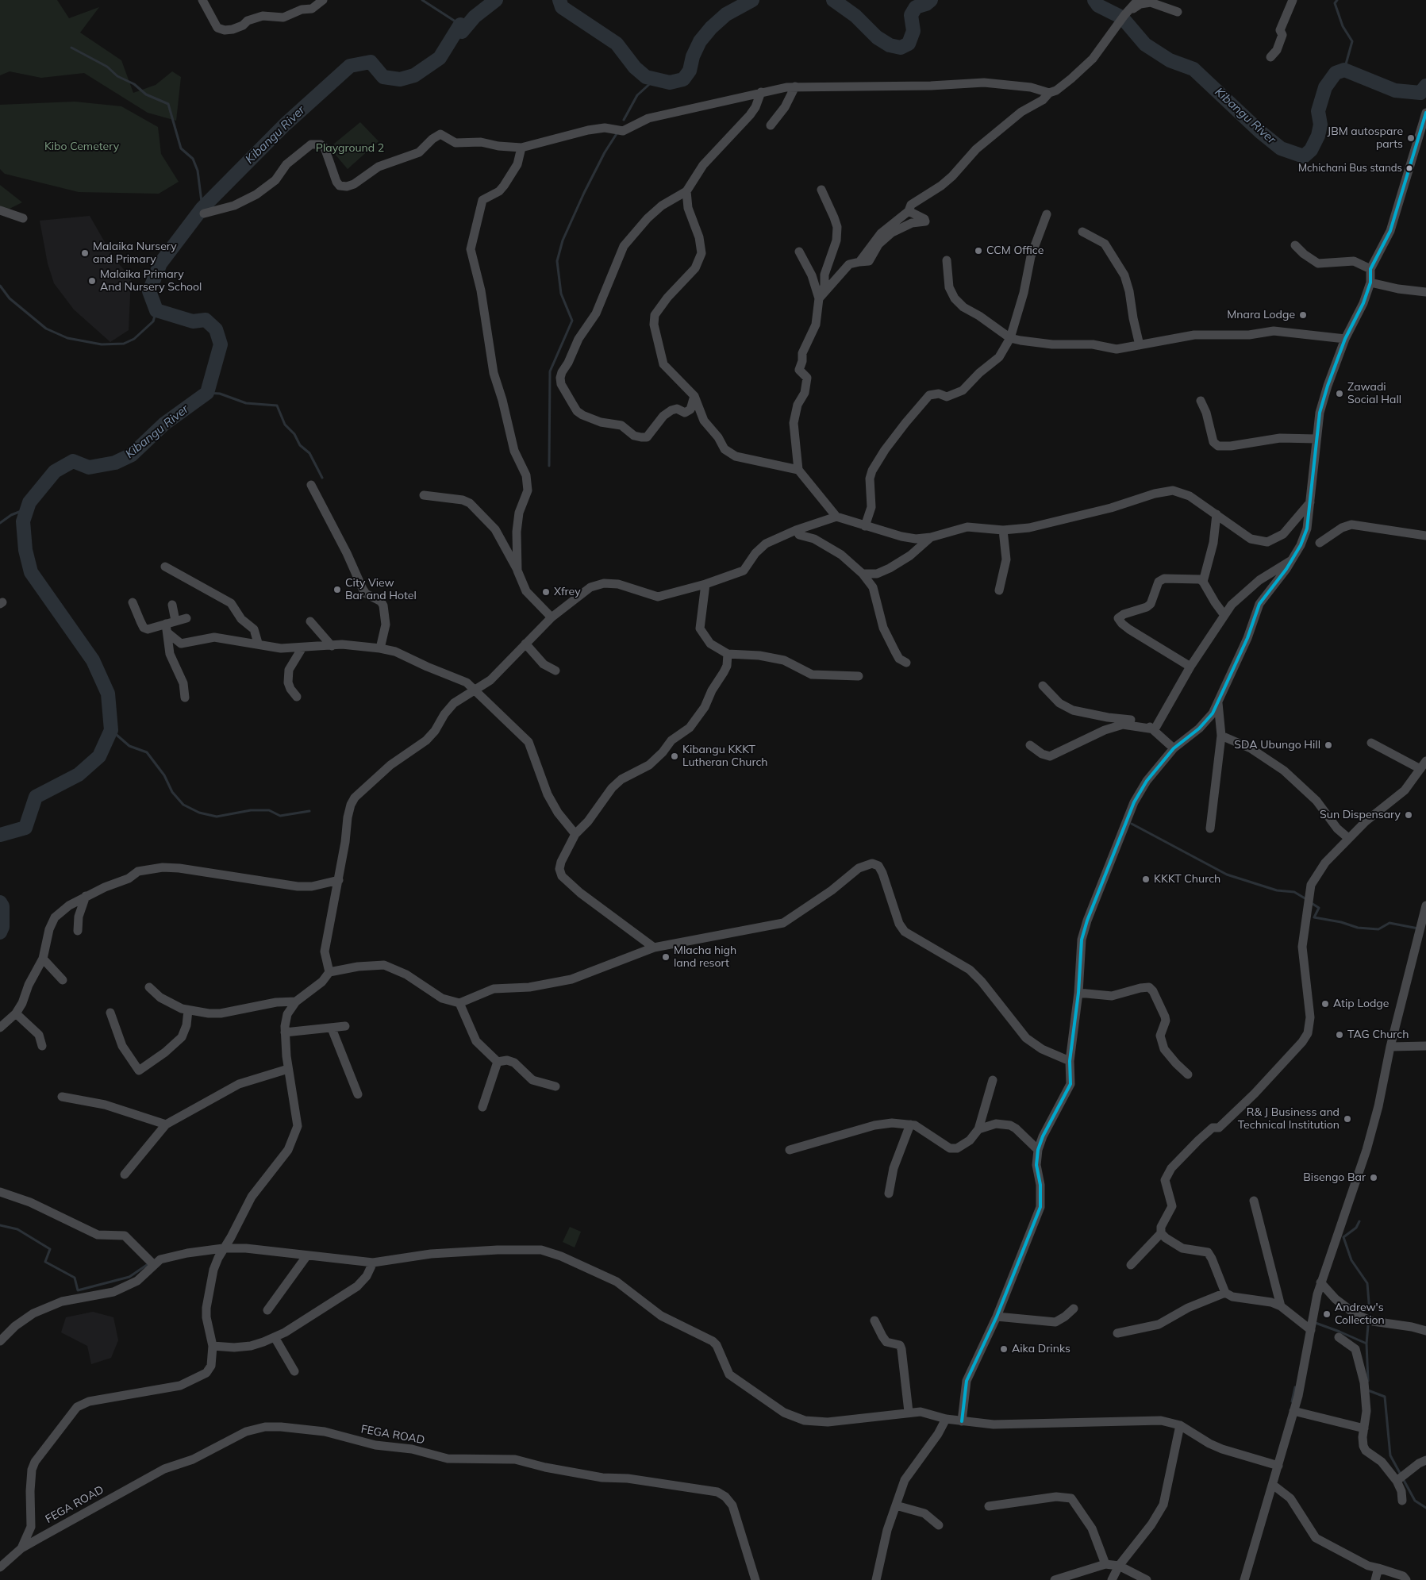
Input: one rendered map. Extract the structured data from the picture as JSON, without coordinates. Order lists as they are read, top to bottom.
{
  "streets": {
    "street": ["FEGA ROAD"]
  },
  "water": ["Kibangu River"],
  "parks": ["Kibo Cemetery", "Playground 2"],
  "places": [
    "JBM autospare parts",
    "Mchichani Bus stands",
    "CCM Office",
    "Malaika Nursery and Primary",
    "Malaika Primary And Nursery School",
    "Mnara Lodge",
    "Zawadi Social Hall",
    "City View Bar and Hotel",
    "Xfrey",
    "SDA Ubungo Hill",
    "Kibangu KKKT Lutheran Church",
    "Sun Dispensary",
    "KKKT Church",
    "Mlacha high land resort",
    "Atip Lodge",
    "TAG Church",
    "R& J Business and Technical Institution",
    "Bisengo Bar",
    "Andrew's Collection",
    "Aika Drinks"
  ]
}
